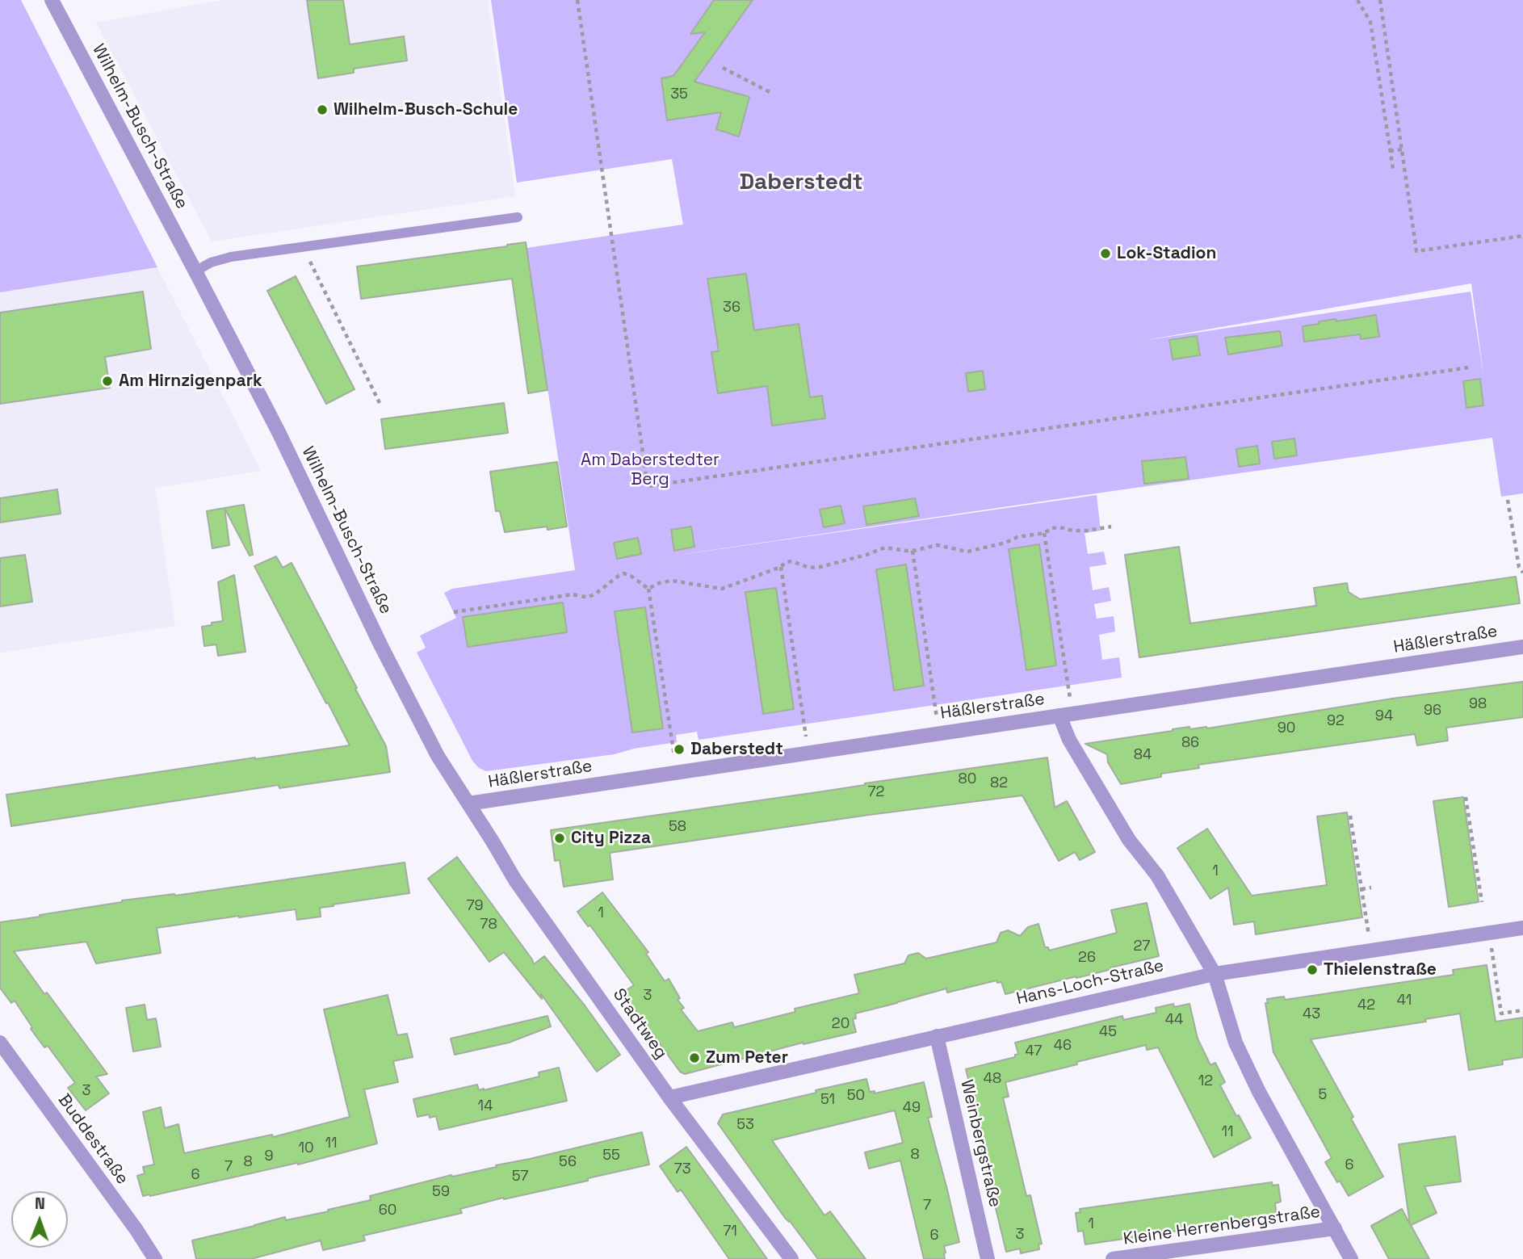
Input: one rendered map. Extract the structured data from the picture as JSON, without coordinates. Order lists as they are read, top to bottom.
{
  "streets": {
    "street": [
      "Wilhelm-Busch-Straße",
      "Häßlerstraße",
      "Hans-Loch-Straße",
      "Stadtweg",
      "Buddestraße",
      "Weinbergstraße",
      "Kleine Herrenbergstraße"
    ]
  },
  "crossings": [
    ["Wilhelm-Busch-Straße", "Häßlerstraße"],
    ["Wilhelm-Busch-Straße", "Stadtweg"],
    ["Häßlerstraße", "Stadtweg"],
    ["Hans-Loch-Straße", "Stadtweg"],
    ["Hans-Loch-Straße", "Weinbergstraße"]
  ],
  "districts": ["Daberstedt"],
  "parks": ["Am Daberstedter Berg"],
  "places": [
    "Wilhelm-Busch-Schule",
    "Lok-Stadion",
    "Am Hirnzigenpark",
    "Daberstedt",
    "City Pizza",
    "Thielenstraße",
    "Zum Peter"
  ],
  "house_numbers": [
    "35",
    "36",
    "98",
    "96",
    "94",
    "92",
    "90",
    "86",
    "84",
    "80",
    "82",
    "72",
    "58",
    "1",
    "79",
    "1",
    "78",
    "27",
    "26",
    "3",
    "41",
    "42",
    "43",
    "44",
    "20",
    "45",
    "46",
    "47",
    "48",
    "12",
    "3",
    "5",
    "50",
    "51",
    "14",
    "49",
    "53",
    "11",
    "11",
    "10",
    "8",
    "55",
    "9",
    "8",
    "56",
    "6",
    "7",
    "73",
    "6",
    "57",
    "59",
    "7",
    "60",
    "1",
    "71",
    "3",
    "6"
  ],
  "north": "top"
}
